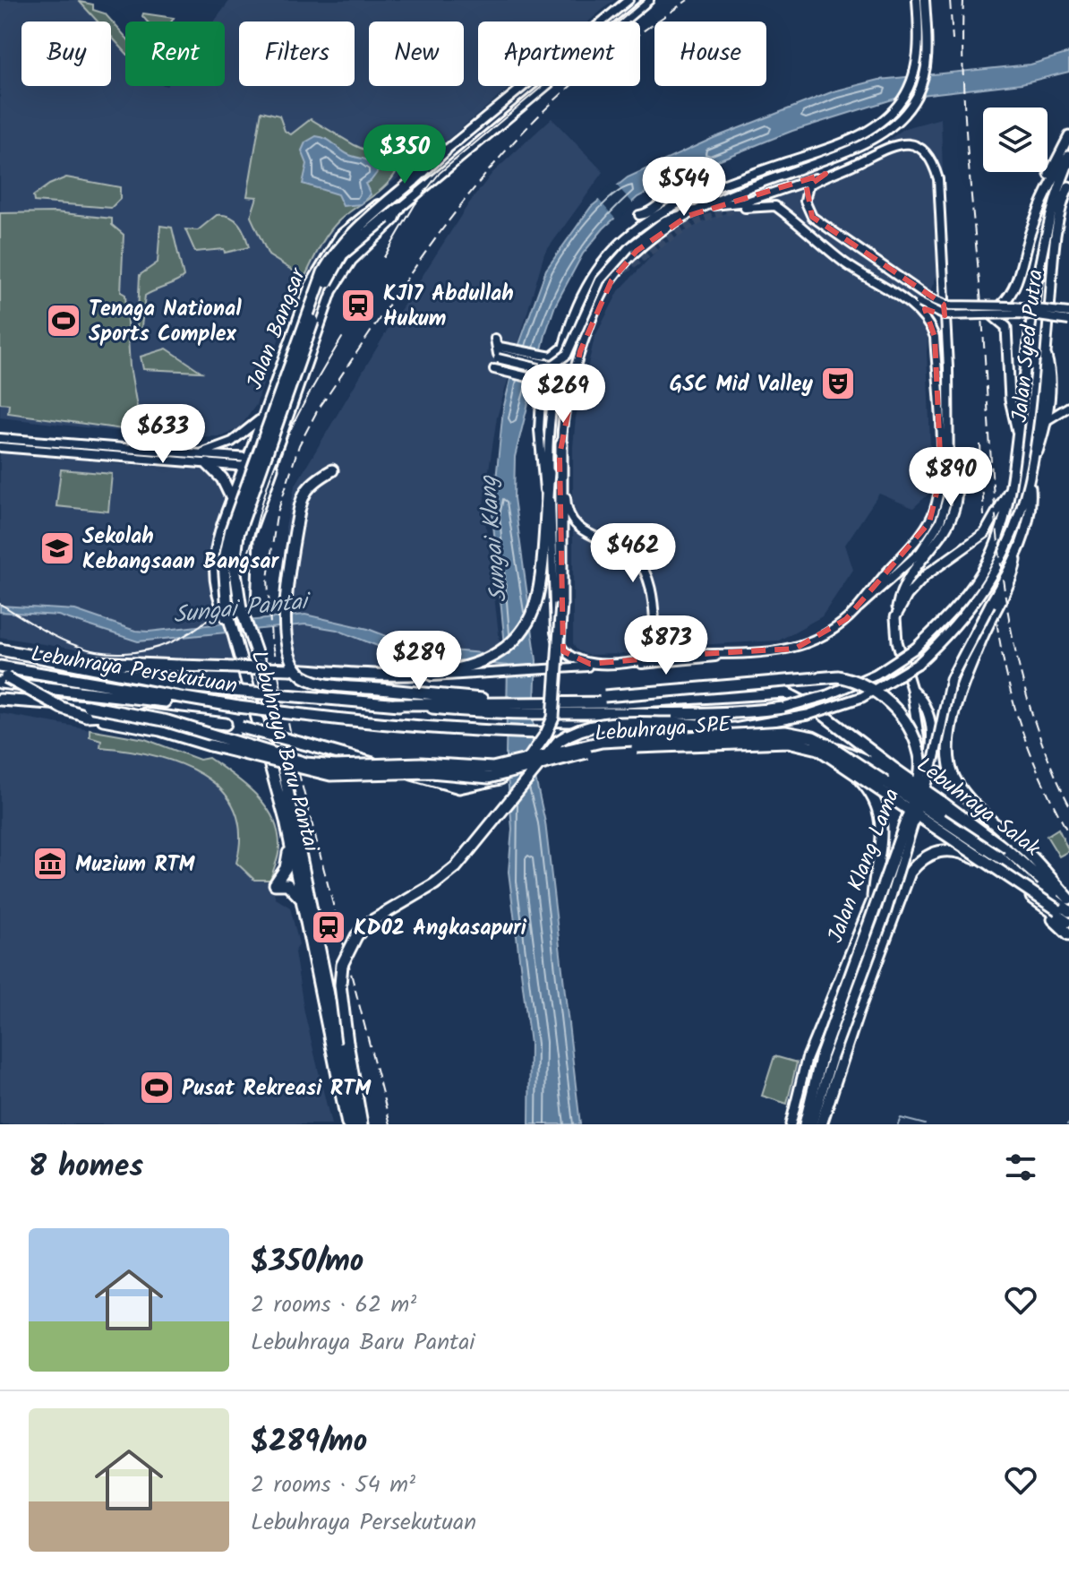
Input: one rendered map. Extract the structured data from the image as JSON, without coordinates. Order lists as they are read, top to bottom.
{
  "streets": {
    "highway": [
      "Lebuhraya Persekutuan",
      "Lebuhraya SPE",
      "Lebuhraya Baru Pantai",
      "Lebuhraya Salak"
    ],
    "main road": ["Jalan Bangsar", "Jalan Syed Putra", "Jalan Klang Lama"]
  },
  "crossings": [
    ["Jalan Bangsar", "Lebuhraya Baru Pantai"],
    ["Jalan Syed Putra", "Lebuhraya Persekutuan"],
    ["Jalan Syed Putra", "Jalan Klang Lama"]
  ],
  "water": ["Sungai Klang", "Sungai Pantai"],
  "places": {
    "station": ["KJ17 Abdullah Hukum", "KD02 Angkasapuri"],
    "sports": ["Tenaga National Sports Complex", "Pusat Rekreasi RTM"],
    "theatre": ["GSC Mid Valley"],
    "school or university": ["Sekolah Kebangsaan Bangsar"],
    "museum": ["Muzium RTM"]
  },
  "page": {
    "chip": [
      "Buy",
      "Rent",
      "Filters",
      "New",
      "Apartment",
      "House"
    ],
    "price": [
      "$350",
      "$544",
      "$269",
      "$633",
      "$890",
      "$462",
      "$873",
      "$289"
    ],
    "heading": "8 homes",
    "list": [
      {
        "name": "$350/mo",
        "note": "2 rooms · 62 m² · Lebuhraya Baru Pantai"
      },
      {
        "name": "$289/mo",
        "note": "2 rooms · 54 m² · Lebuhraya Persekutuan"
      }
    ]
  }
}
